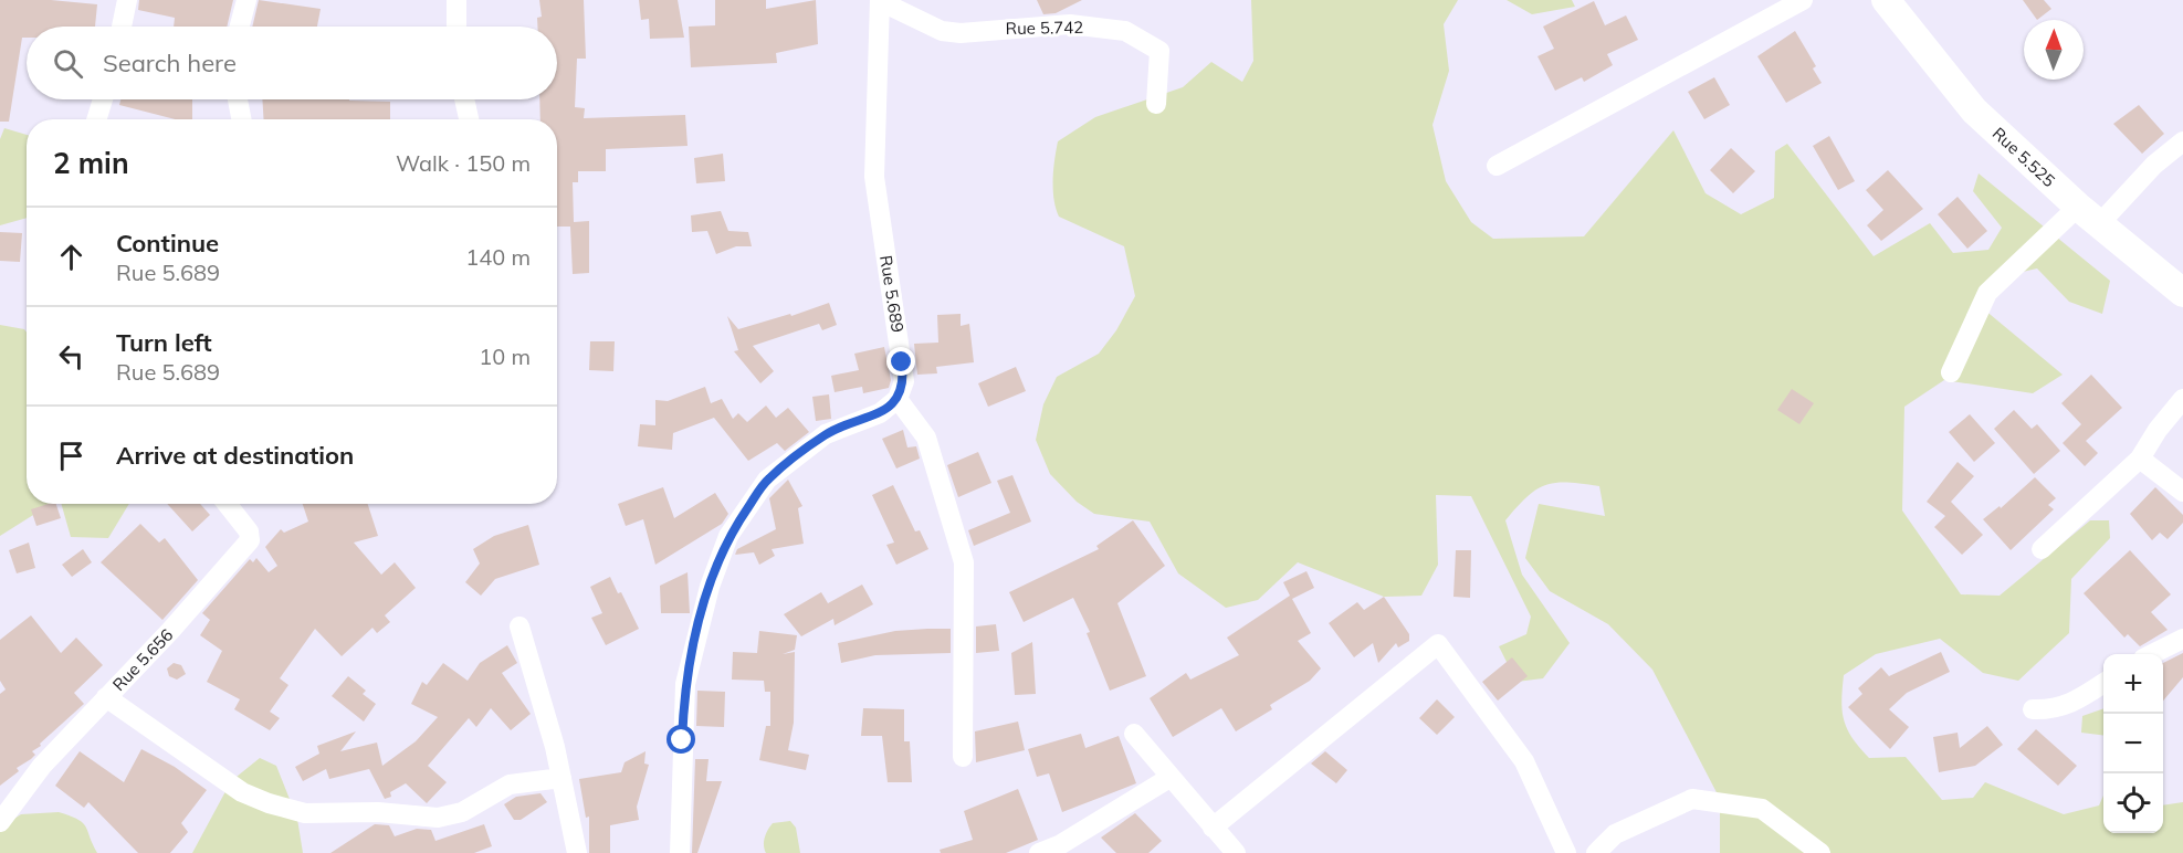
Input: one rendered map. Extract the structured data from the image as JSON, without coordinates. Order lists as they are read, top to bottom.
{
  "streets": {
    "street": [
      "Rue 5.742",
      "Rue 5.525",
      "Rue 5.689",
      "Rue 5.656"
    ]
  },
  "crossings": [
    ["Rue 5.742", "Rue 5.689"]
  ],
  "north": "top",
  "page": {
    "search": "Search here",
    "heading": ["2 min", "Walk · 150 m"],
    "list": [
      ["Continue", "Rue 5.689", "140 m"],
      ["Turn left", "Rue 5.689", "10 m"],
      "Arrive at destination"
    ],
    "map_buttons": ["+", "−"]
  }
}
